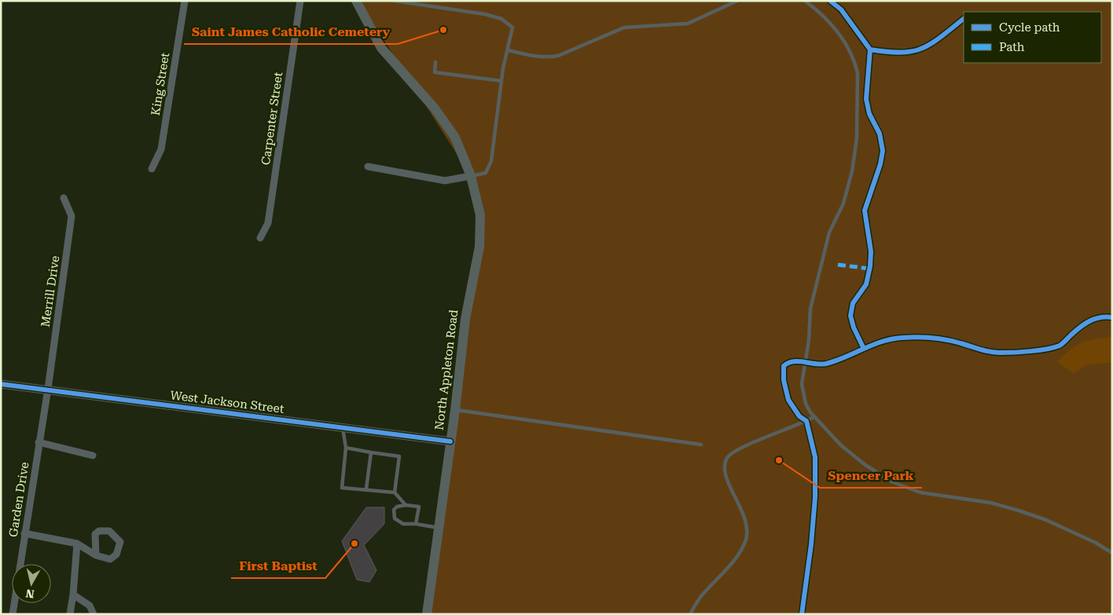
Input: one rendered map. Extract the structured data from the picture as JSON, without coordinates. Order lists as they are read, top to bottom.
{
  "streets": {
    "main road": ["North Appleton Road"],
    "street": [
      "King Street",
      "Carpenter Street",
      "Merrill Drive",
      "West Jackson Street",
      "Garden Drive"
    ]
  },
  "crossings": [
    ["Merrill Drive", "West Jackson Street"],
    ["Merrill Drive", "Garden Drive"],
    ["North Appleton Road", "West Jackson Street"],
    ["West Jackson Street", "Garden Drive"]
  ],
  "places": ["Saint James Catholic Cemetery", "Spencer Park", "First Baptist"],
  "legend": ["Cycle path", "Path"],
  "north": "bottom"
}
